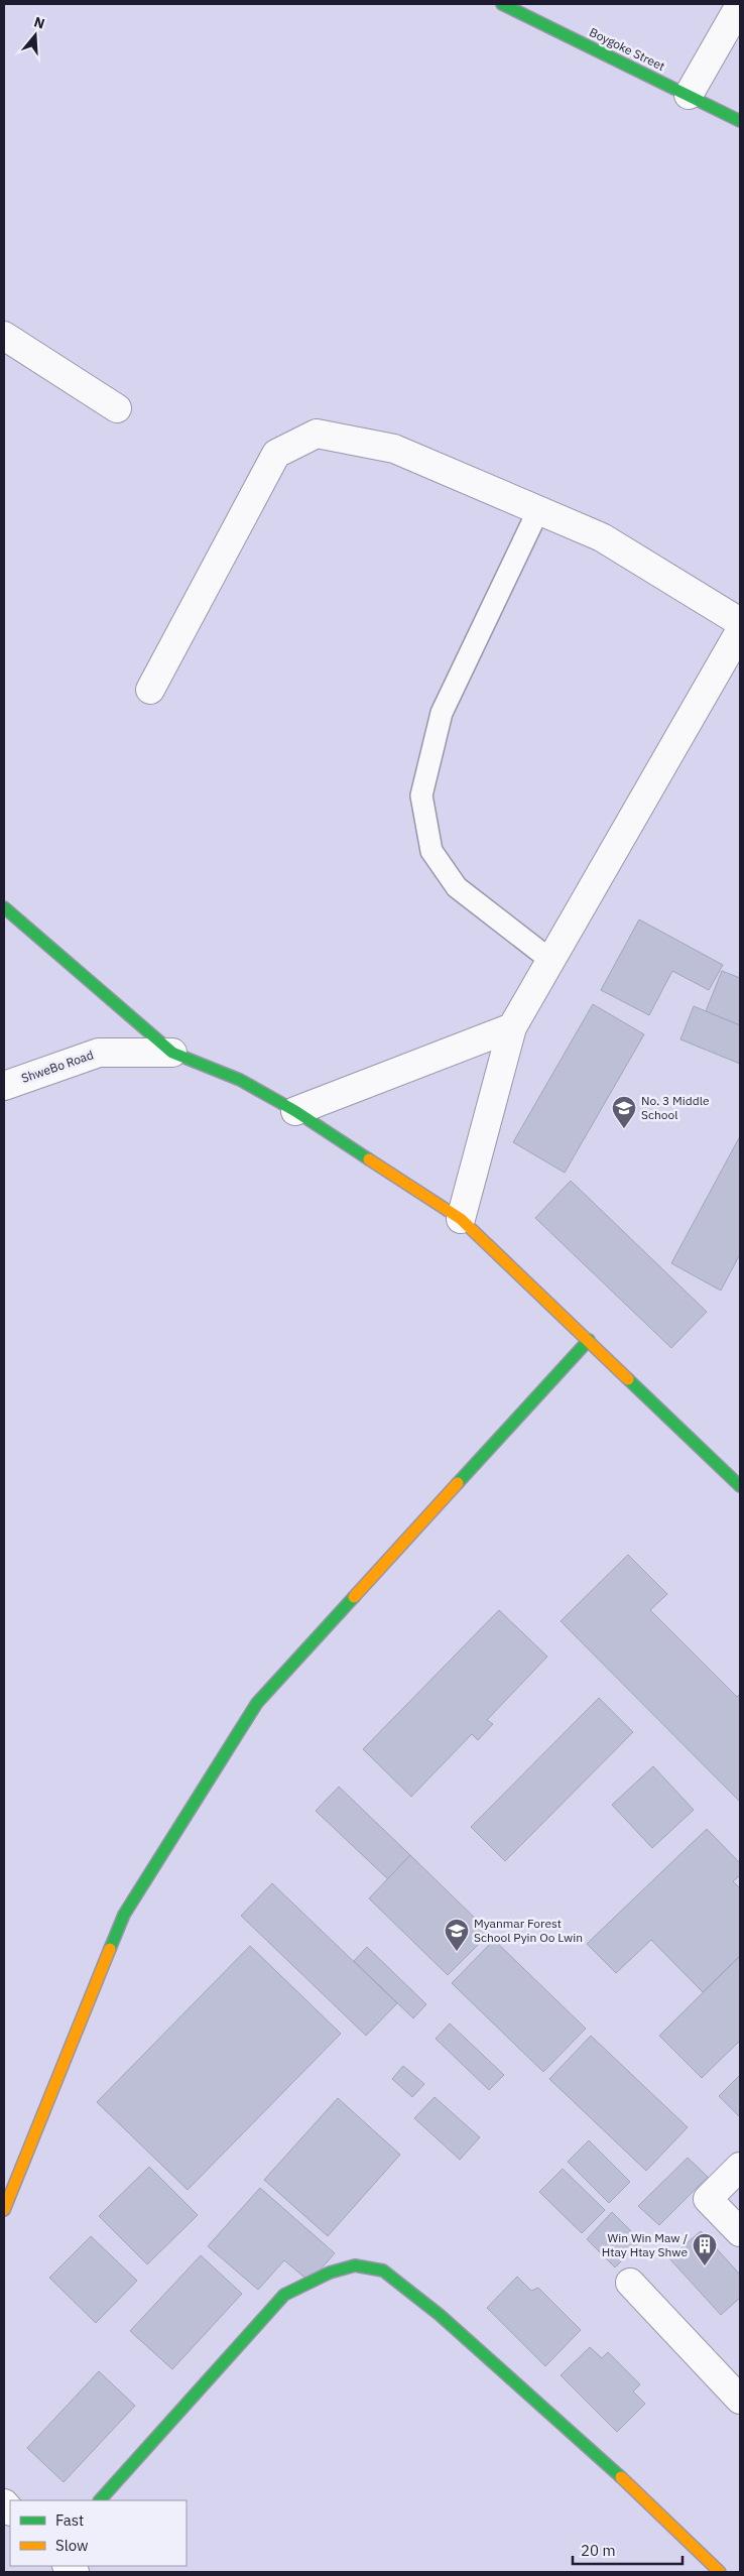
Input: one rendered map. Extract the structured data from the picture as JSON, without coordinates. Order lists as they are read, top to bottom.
{
  "streets": {
    "street": ["Boygoke Street", "ShweBo Road"]
  },
  "places": {
    "school or university": ["No. 3 Middle School", "Myanmar Forest School Pyin Oo Lwin"],
    "building": ["Win Win Maw / Htay Htay Shwe"]
  },
  "legend": ["Fast", "Slow"],
  "scale_bar": "20 m",
  "north": "top"
}
